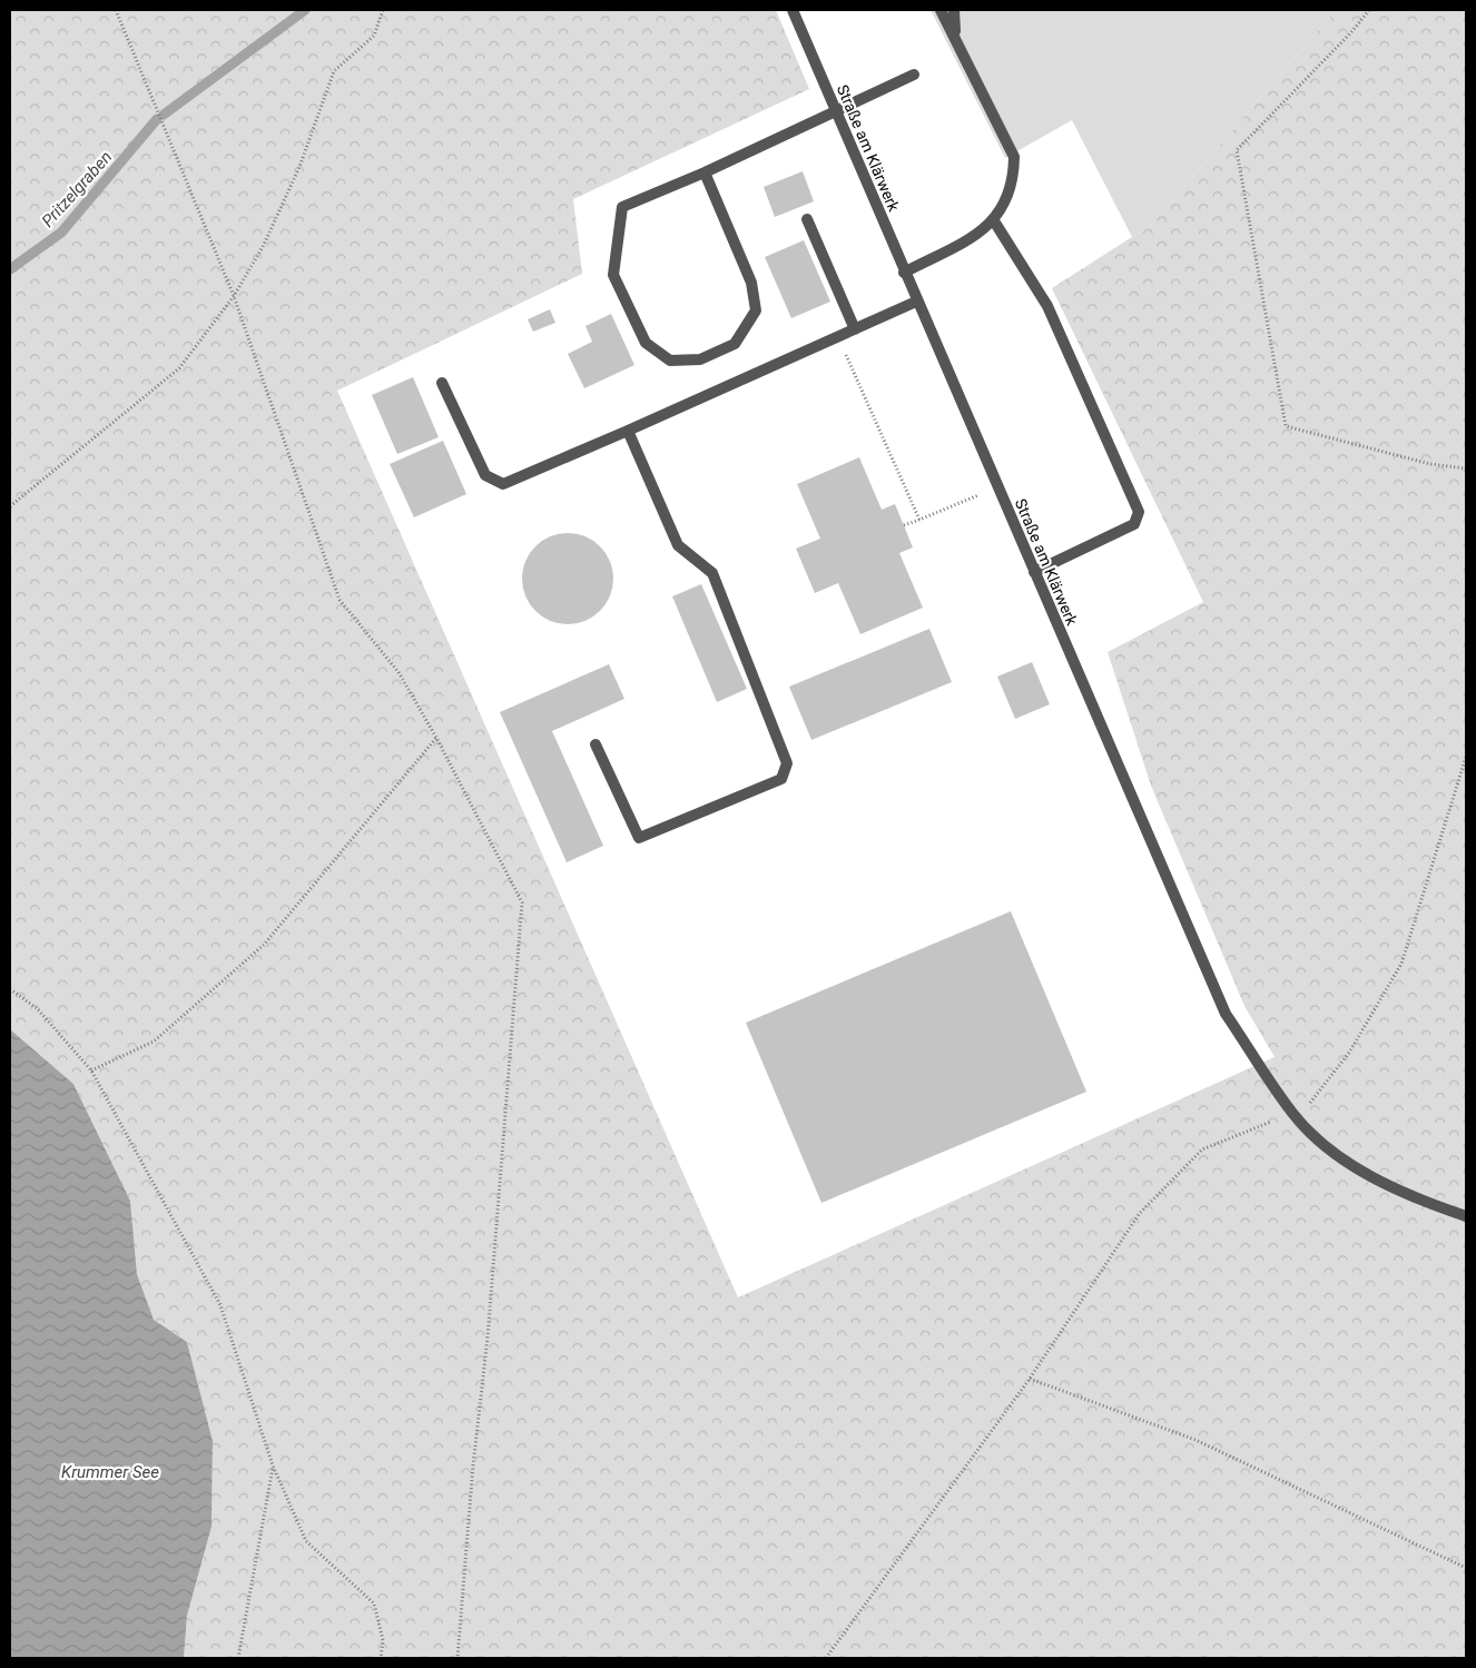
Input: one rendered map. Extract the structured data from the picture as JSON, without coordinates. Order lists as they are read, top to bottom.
{
  "streets": {
    "street": ["Straße am Klärwerk"]
  },
  "water": ["Pritzelgraben", "Krummer See"]
}
